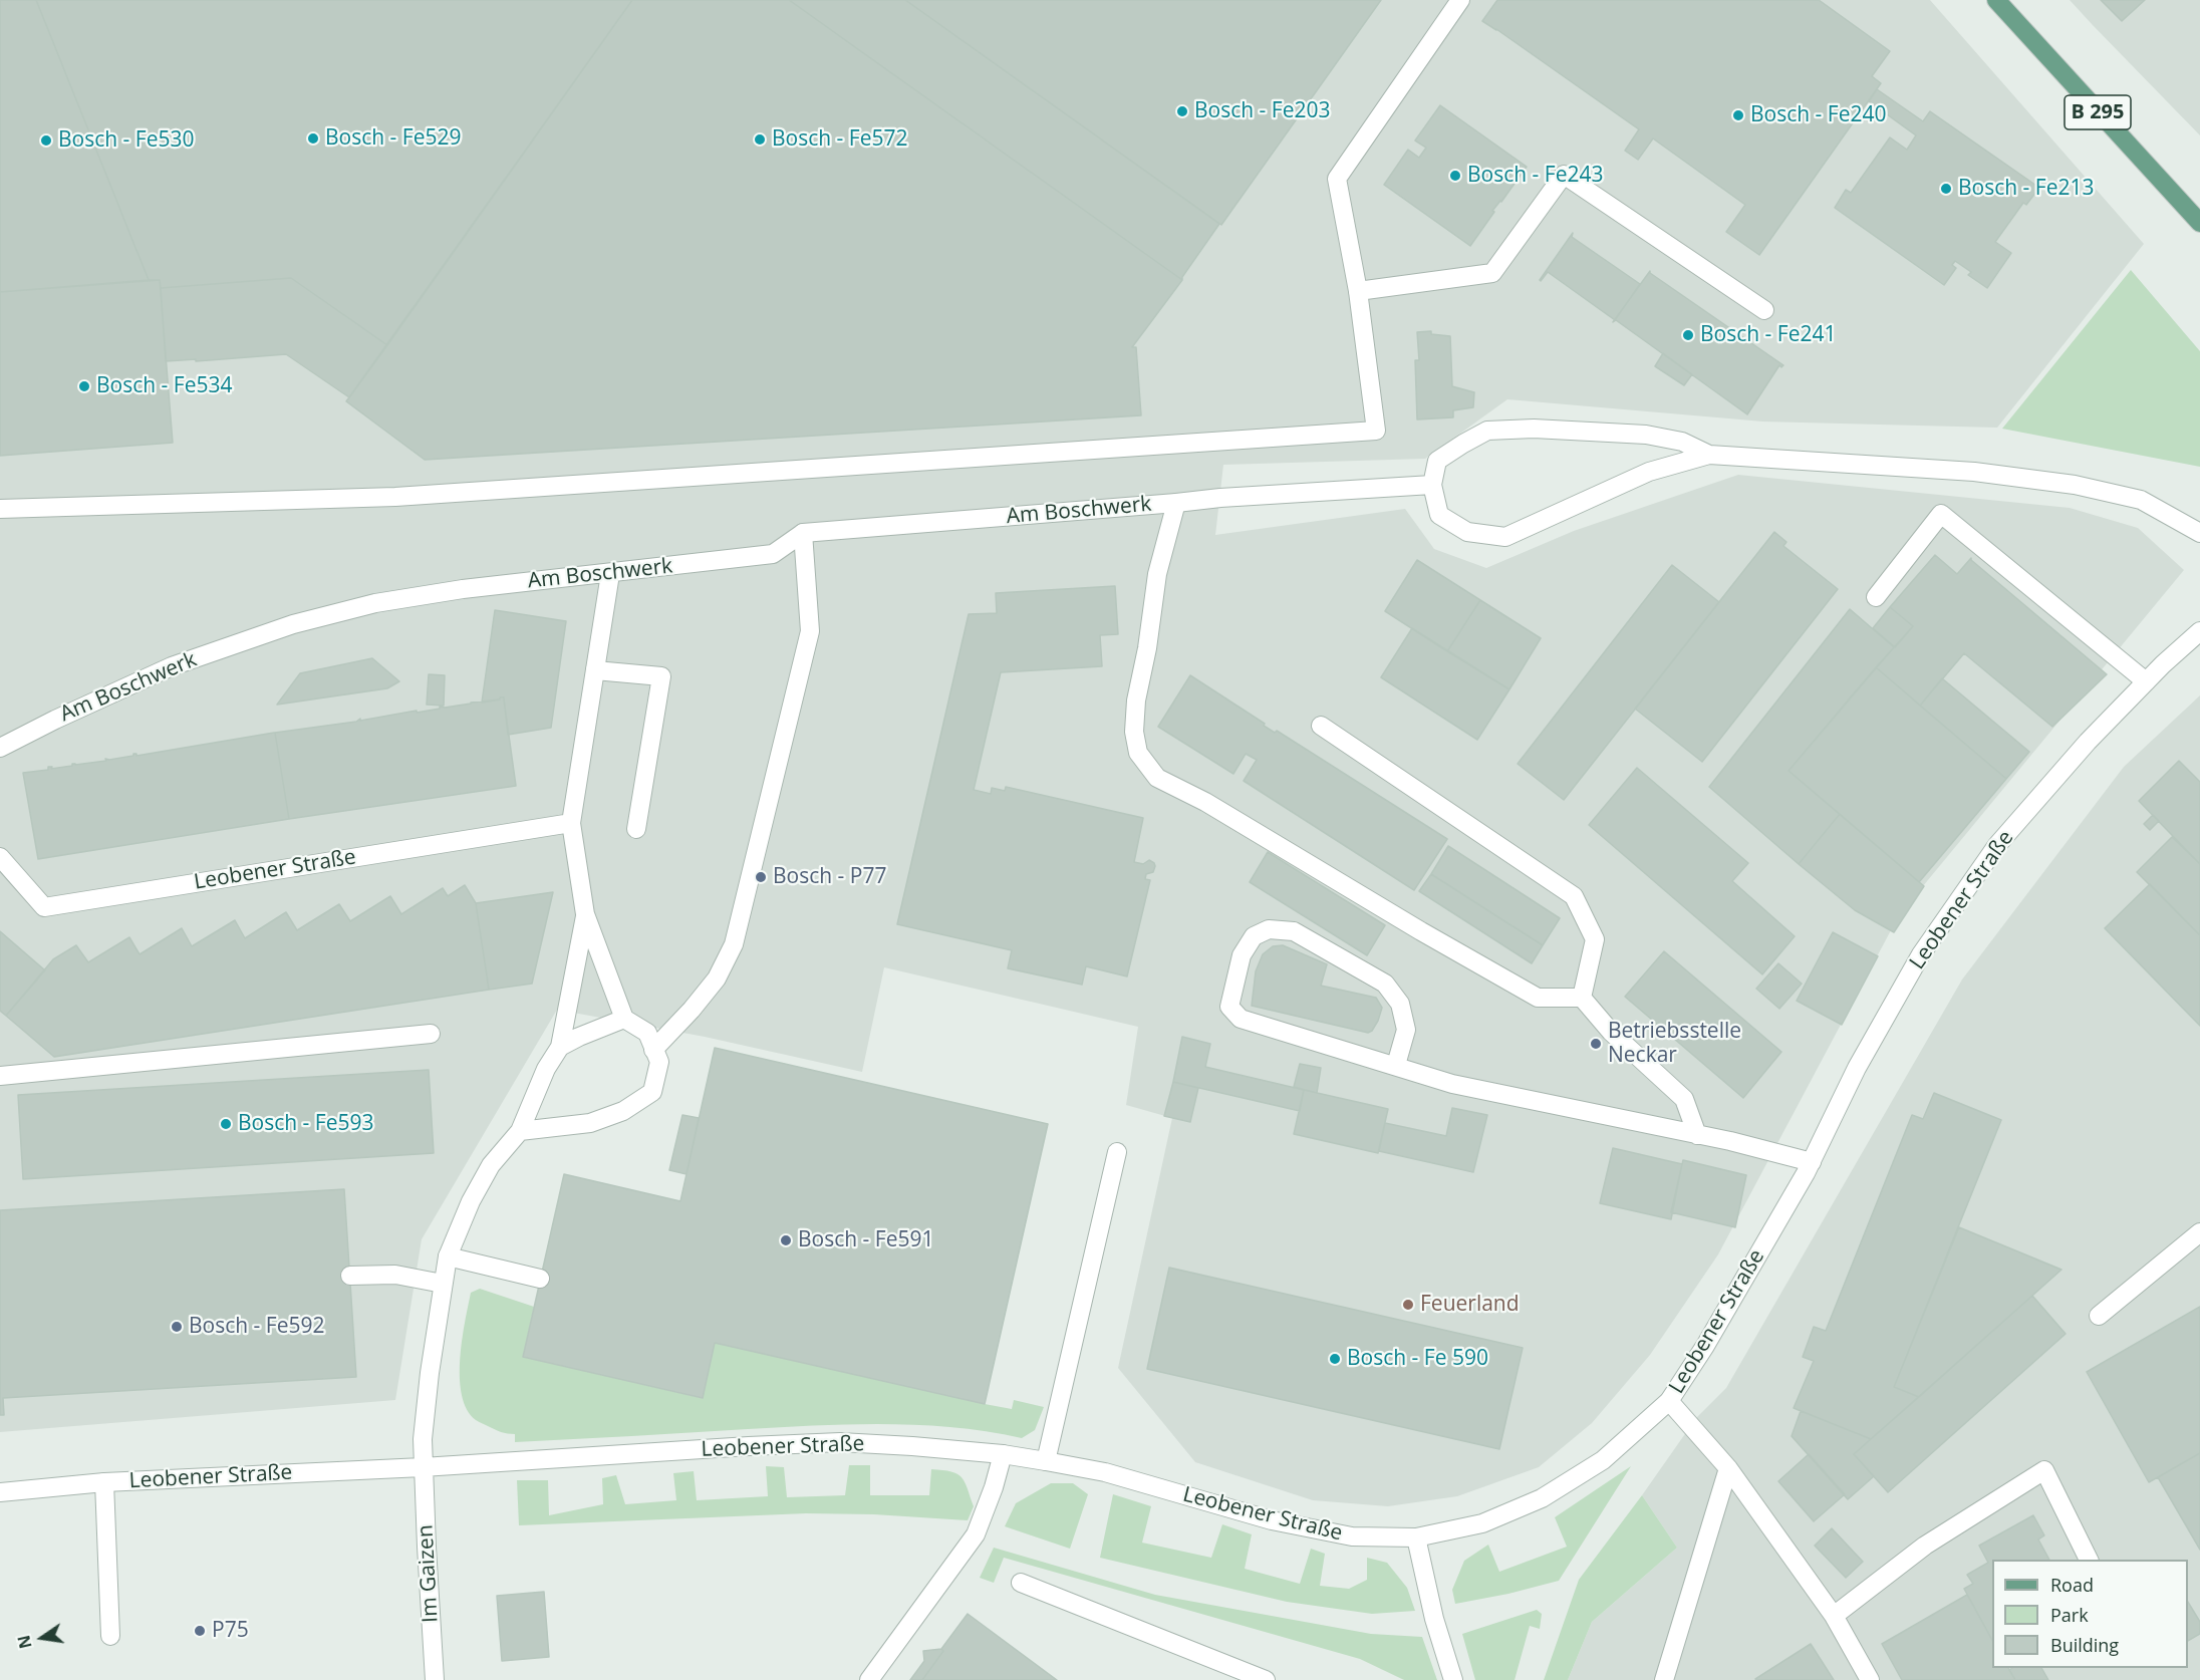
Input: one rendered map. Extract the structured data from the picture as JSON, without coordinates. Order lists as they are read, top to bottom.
{
  "streets": {
    "main road": ["B 295"],
    "street": ["Am Boschwerk", "Leobener Straße", "Im Gaizen"]
  },
  "crossings": [
    ["Leobener Straße", "Im Gaizen"]
  ],
  "places": [
    "Bosch - Fe203",
    "Bosch - Fe240",
    "Bosch - Fe529",
    "Bosch - Fe572",
    "Bosch - Fe530",
    "Bosch - Fe243",
    "Bosch - Fe213",
    "Bosch - Fe241",
    "Bosch - Fe534",
    "Bosch - P77",
    "Betriebsstelle Neckar",
    "Bosch - Fe593",
    "Bosch - Fe591",
    "Feuerland",
    "Bosch - Fe592",
    "Bosch - Fe 590",
    "P75"
  ],
  "legend": ["Road", "Park", "Building"],
  "north": "left"
}
